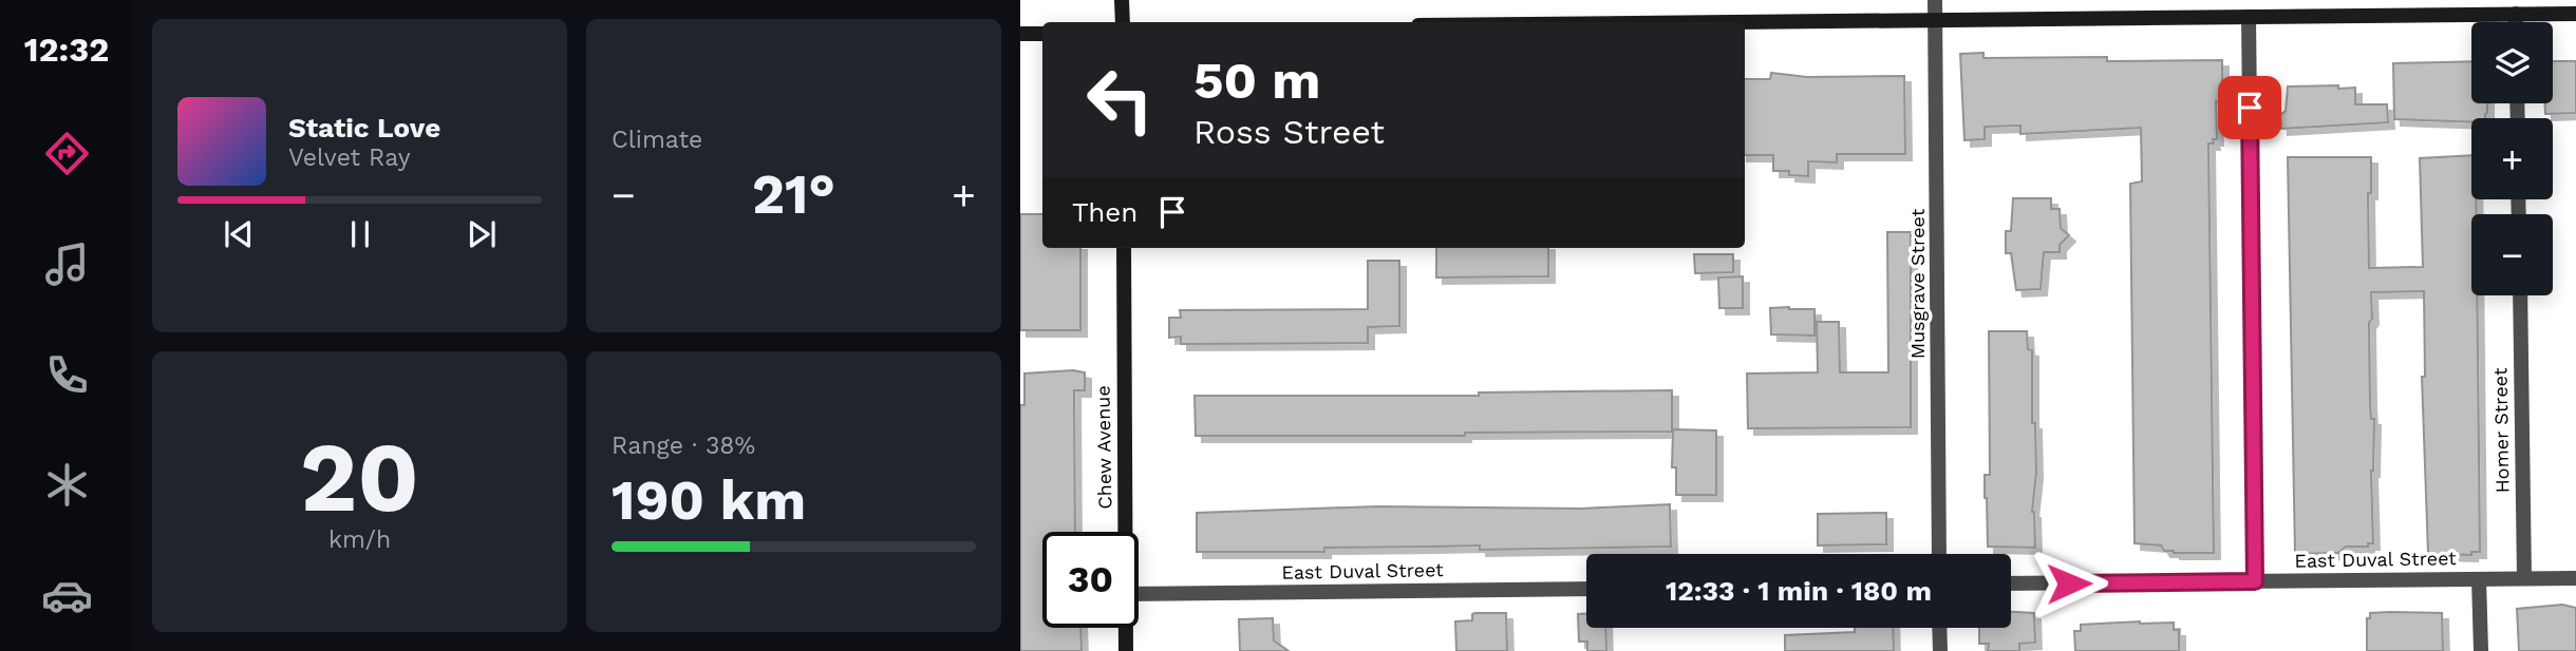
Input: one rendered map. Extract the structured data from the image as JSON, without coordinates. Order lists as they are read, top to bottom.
{
  "streets": {
    "main road": ["Chew Avenue"],
    "street": ["Musgrave Street", "Homer Street", "East Duval Street"]
  },
  "crossings": [
    ["Homer Street", "East Duval Street"]
  ],
  "page": {
    "tabs": "12:32",
    "tile": [
      "Climate",
      ["20", "km/h"],
      ["Range · 38%", "190 km"]
    ],
    "map_buttons": ["+", "−"],
    "turn": ["50 m", "Ross Street"],
    "song": ["Static Love", "Velvet Ray"],
    "heat": ["−", "21°", "+"],
    "then": "Then",
    "limit": "30",
    "trip": "12:33 · 1 min · 180 m"
  }
}
